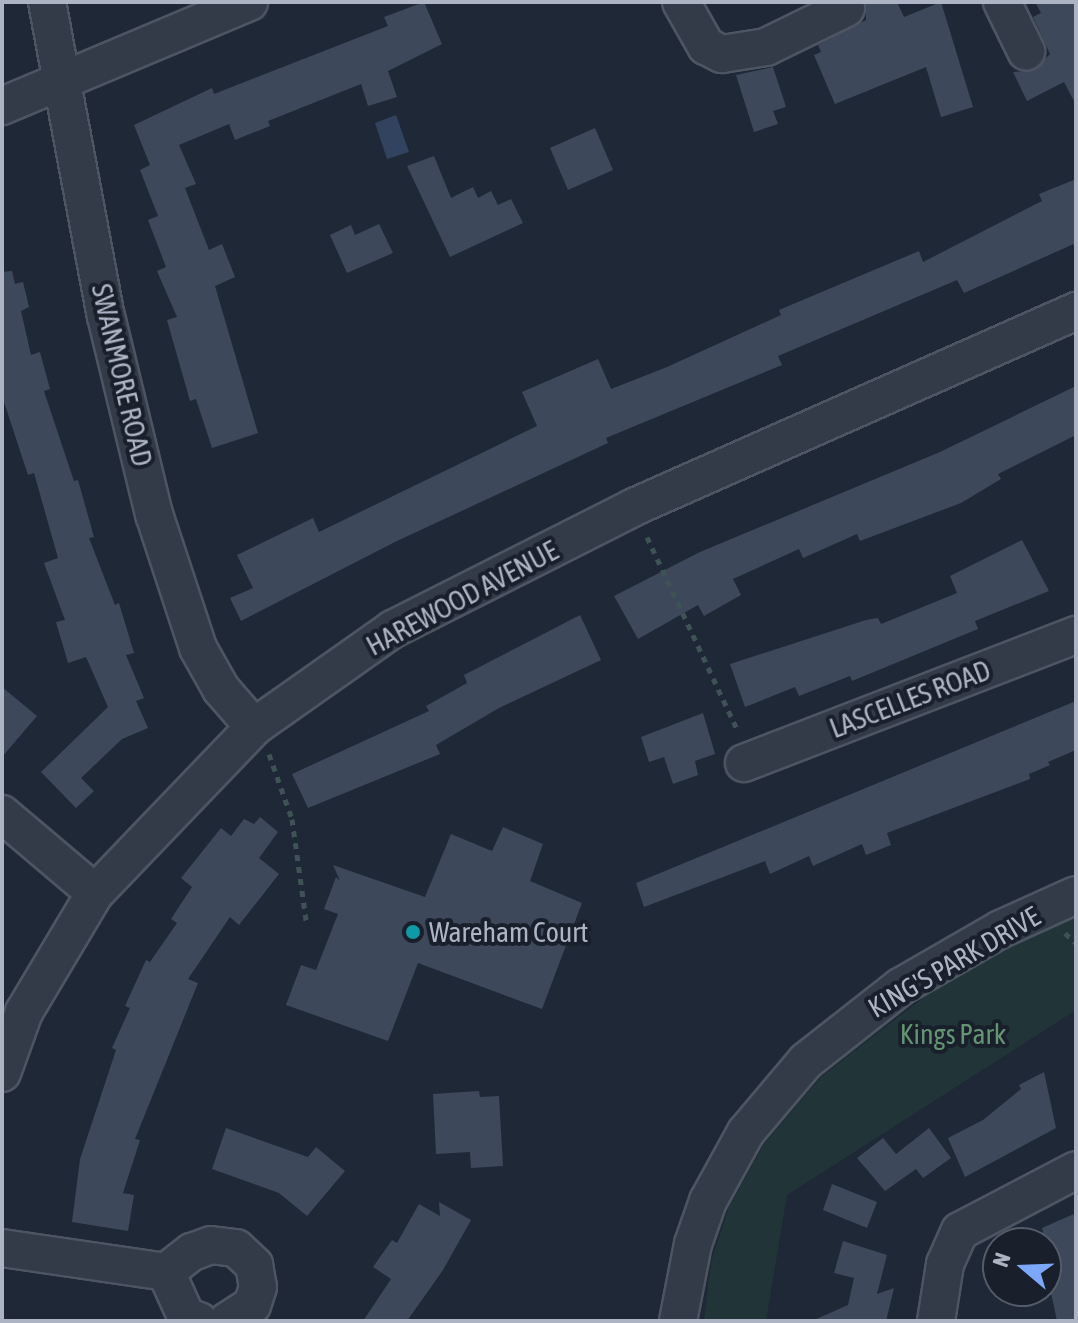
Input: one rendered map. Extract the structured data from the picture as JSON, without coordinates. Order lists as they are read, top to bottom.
{
  "streets": {
    "street": [
      "SWANMORE ROAD",
      "HAREWOOD AVENUE",
      "LASCELLES ROAD",
      "KING'S PARK DRIVE"
    ]
  },
  "crossings": [
    ["SWANMORE ROAD", "HAREWOOD AVENUE"]
  ],
  "parks": ["Kings Park"],
  "places": ["Wareham Court"],
  "north": "left"
}
